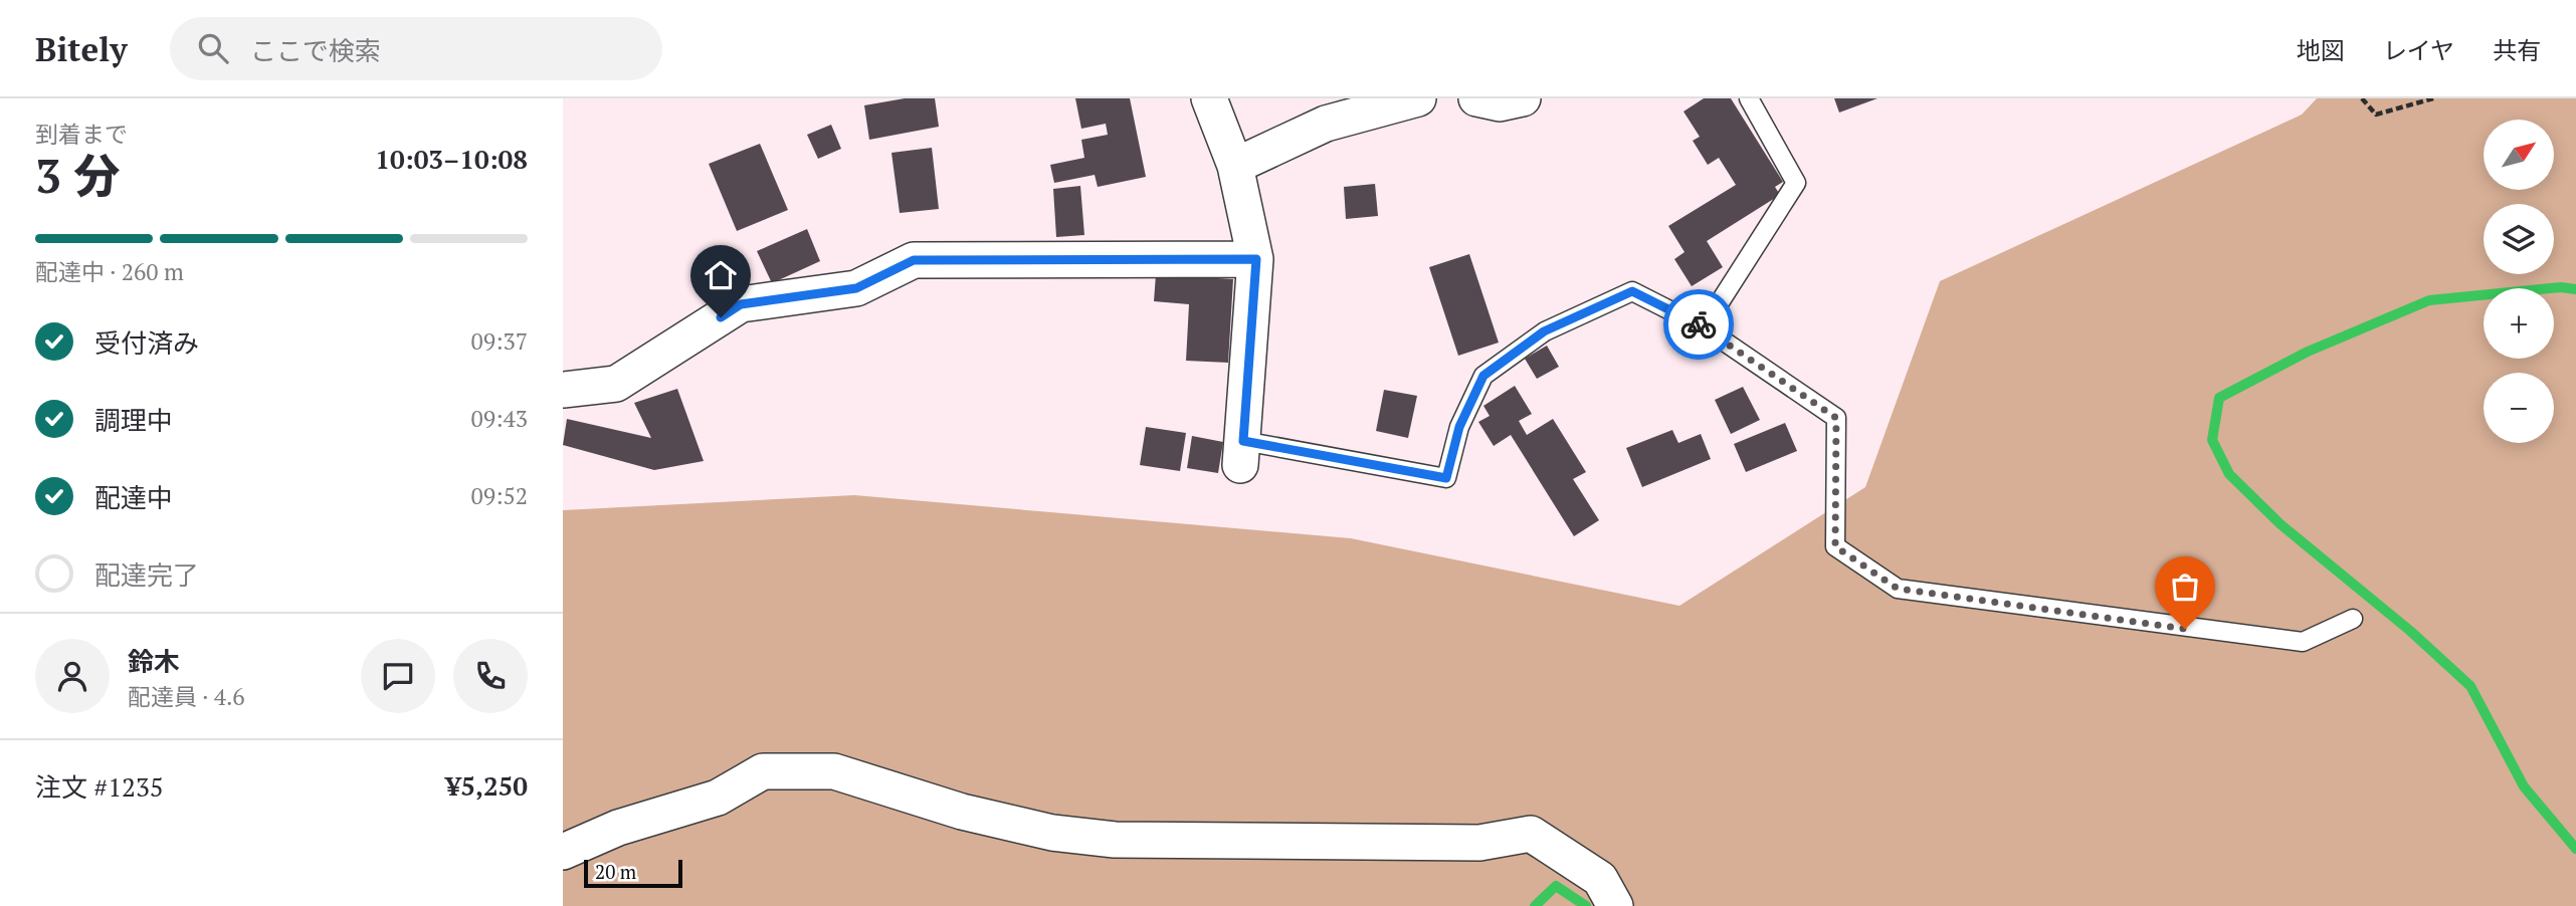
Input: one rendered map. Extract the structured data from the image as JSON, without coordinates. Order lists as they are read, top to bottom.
{
  "scale_bar": "20 m",
  "north": "top right",
  "page": {
    "header": "Bitely",
    "search": "ここで検索",
    "nav": ["地図", "レイヤ", "共有"],
    "heading": ["3 分", "到着まで", "10:03–10:08"],
    "panel": [
      "鈴木",
      "配達員 · 4.6",
      "注文 #1235",
      "¥5,250"
    ],
    "map_buttons": ["+", "−"],
    "bar": "配達中 · 260 m",
    "list": [
      ["受付済み", "09:37"],
      ["調理中", "09:43"],
      ["配達中", "09:52"],
      "配達完了"
    ],
    "scale": "20 m"
  }
}
